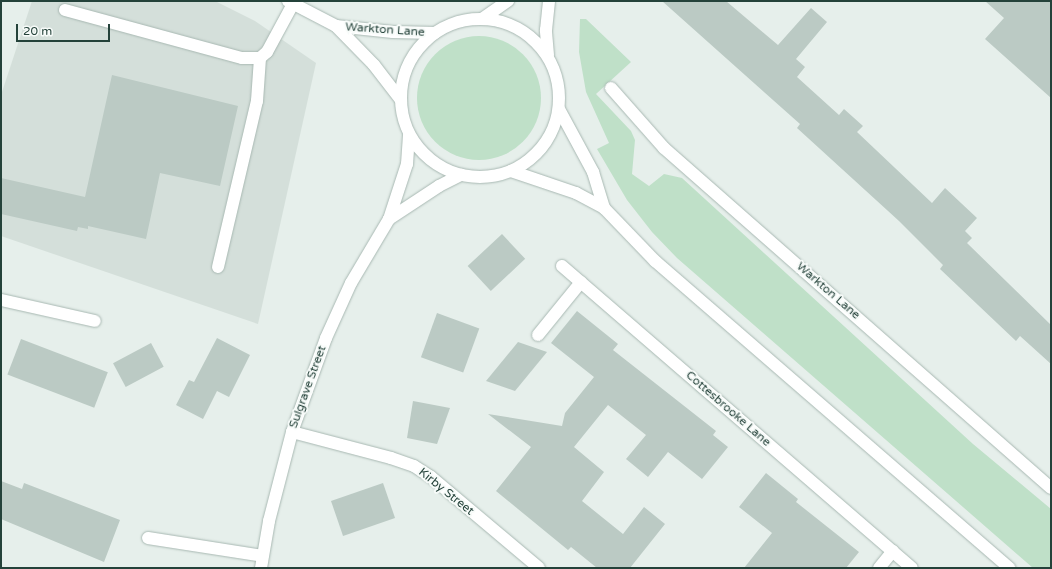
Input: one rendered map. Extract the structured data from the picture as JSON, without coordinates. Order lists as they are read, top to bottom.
{
  "streets": {
    "street": [
      "Warkton Lane",
      "Sulgrave Street",
      "Cottesbrooke Lane",
      "Kirby Street"
    ]
  },
  "crossings": [
    ["Sulgrave Street", "Kirby Street"]
  ],
  "scale_bar": "20 m"
}
